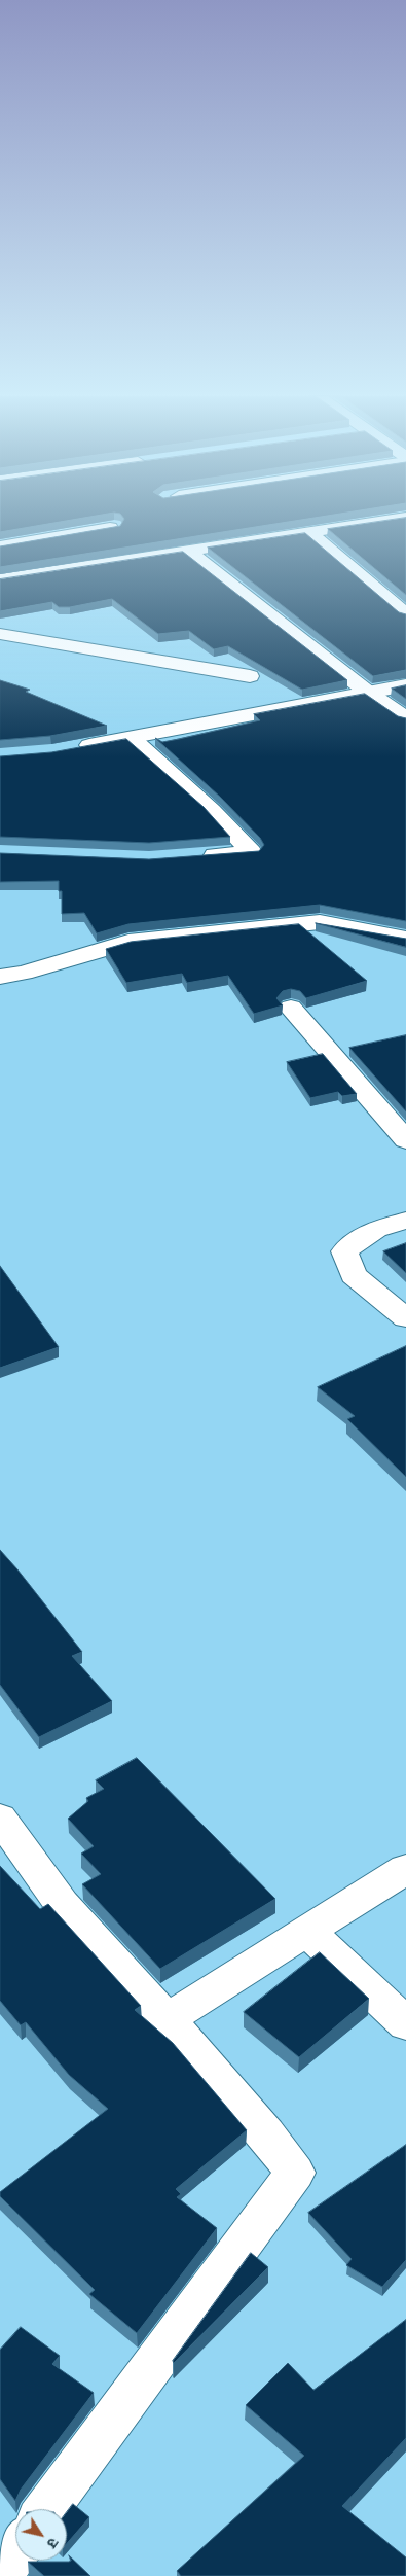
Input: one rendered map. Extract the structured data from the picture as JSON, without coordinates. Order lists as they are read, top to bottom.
{
  "north": "bottom right"
}
